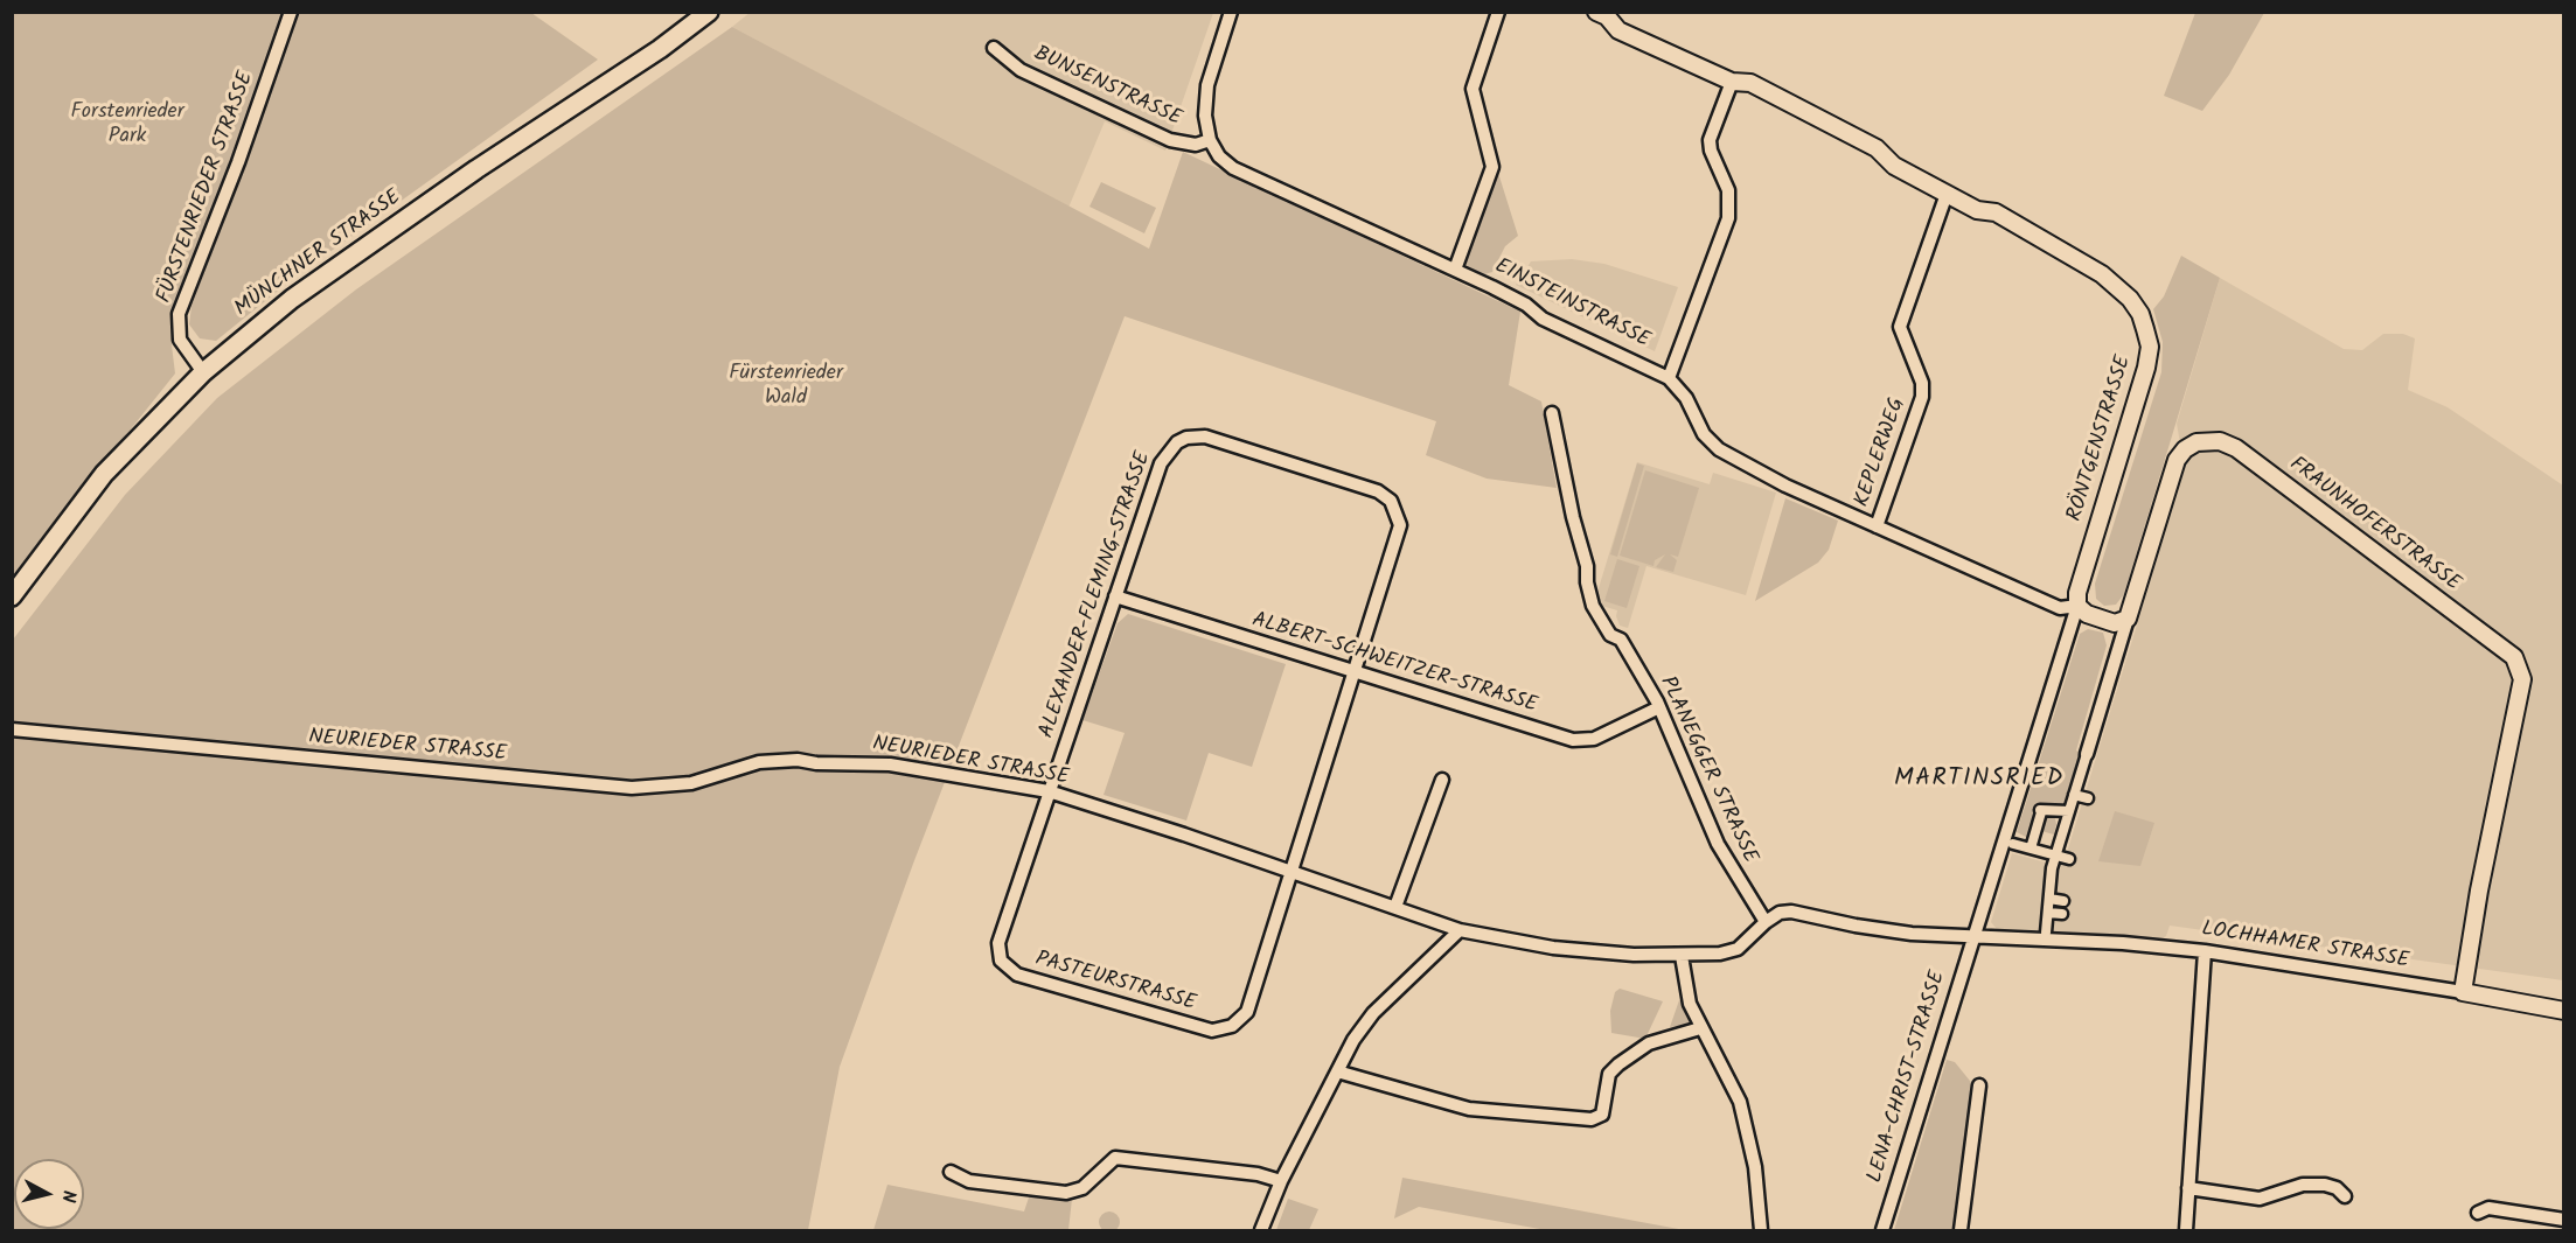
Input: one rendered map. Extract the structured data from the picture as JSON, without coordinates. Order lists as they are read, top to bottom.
{
  "streets": {
    "main road": ["MÜNCHNER STRASSE"],
    "street": [
      "BUNSENSTRASSE",
      "FÜRSTENRIEDER STRASSE",
      "EINSTEINSTRASSE",
      "RÖNTGENSTRASSE",
      "KEPLERWEG",
      "FRAUNHOFERSTRASSE",
      "ALEXANDER-FLEMING-STRASSE",
      "ALBERT-SCHWEITZER-STRASSE",
      "NEURIEDER STRASSE",
      "PLANEGGER STRASSE",
      "LOCHHAMER STRASSE",
      "PASTEURSTRASSE",
      "LENA-CHRIST-STRASSE"
    ]
  },
  "crossings": [
    ["BUNSENSTRASSE", "EINSTEINSTRASSE"],
    ["FÜRSTENRIEDER STRASSE", "MÜNCHNER STRASSE"],
    ["EINSTEINSTRASSE", "RÖNTGENSTRASSE"],
    ["EINSTEINSTRASSE", "KEPLERWEG"],
    ["EINSTEINSTRASSE", "FRAUNHOFERSTRASSE"],
    ["RÖNTGENSTRASSE", "KEPLERWEG"],
    ["RÖNTGENSTRASSE", "LENA-CHRIST-STRASSE"],
    ["FRAUNHOFERSTRASSE", "LOCHHAMER STRASSE"],
    ["ALEXANDER-FLEMING-STRASSE", "ALBERT-SCHWEITZER-STRASSE"],
    ["ALEXANDER-FLEMING-STRASSE", "NEURIEDER STRASSE"],
    ["ALEXANDER-FLEMING-STRASSE", "PASTEURSTRASSE"],
    ["ALBERT-SCHWEITZER-STRASSE", "PLANEGGER STRASSE"],
    ["ALBERT-SCHWEITZER-STRASSE", "PASTEURSTRASSE"],
    ["NEURIEDER STRASSE", "PLANEGGER STRASSE"],
    ["NEURIEDER STRASSE", "PASTEURSTRASSE"]
  ],
  "districts": ["MARTINSRIED"],
  "parks": ["Forstenrieder Park", "Fürstenrieder Wald"],
  "north": "right"
}
